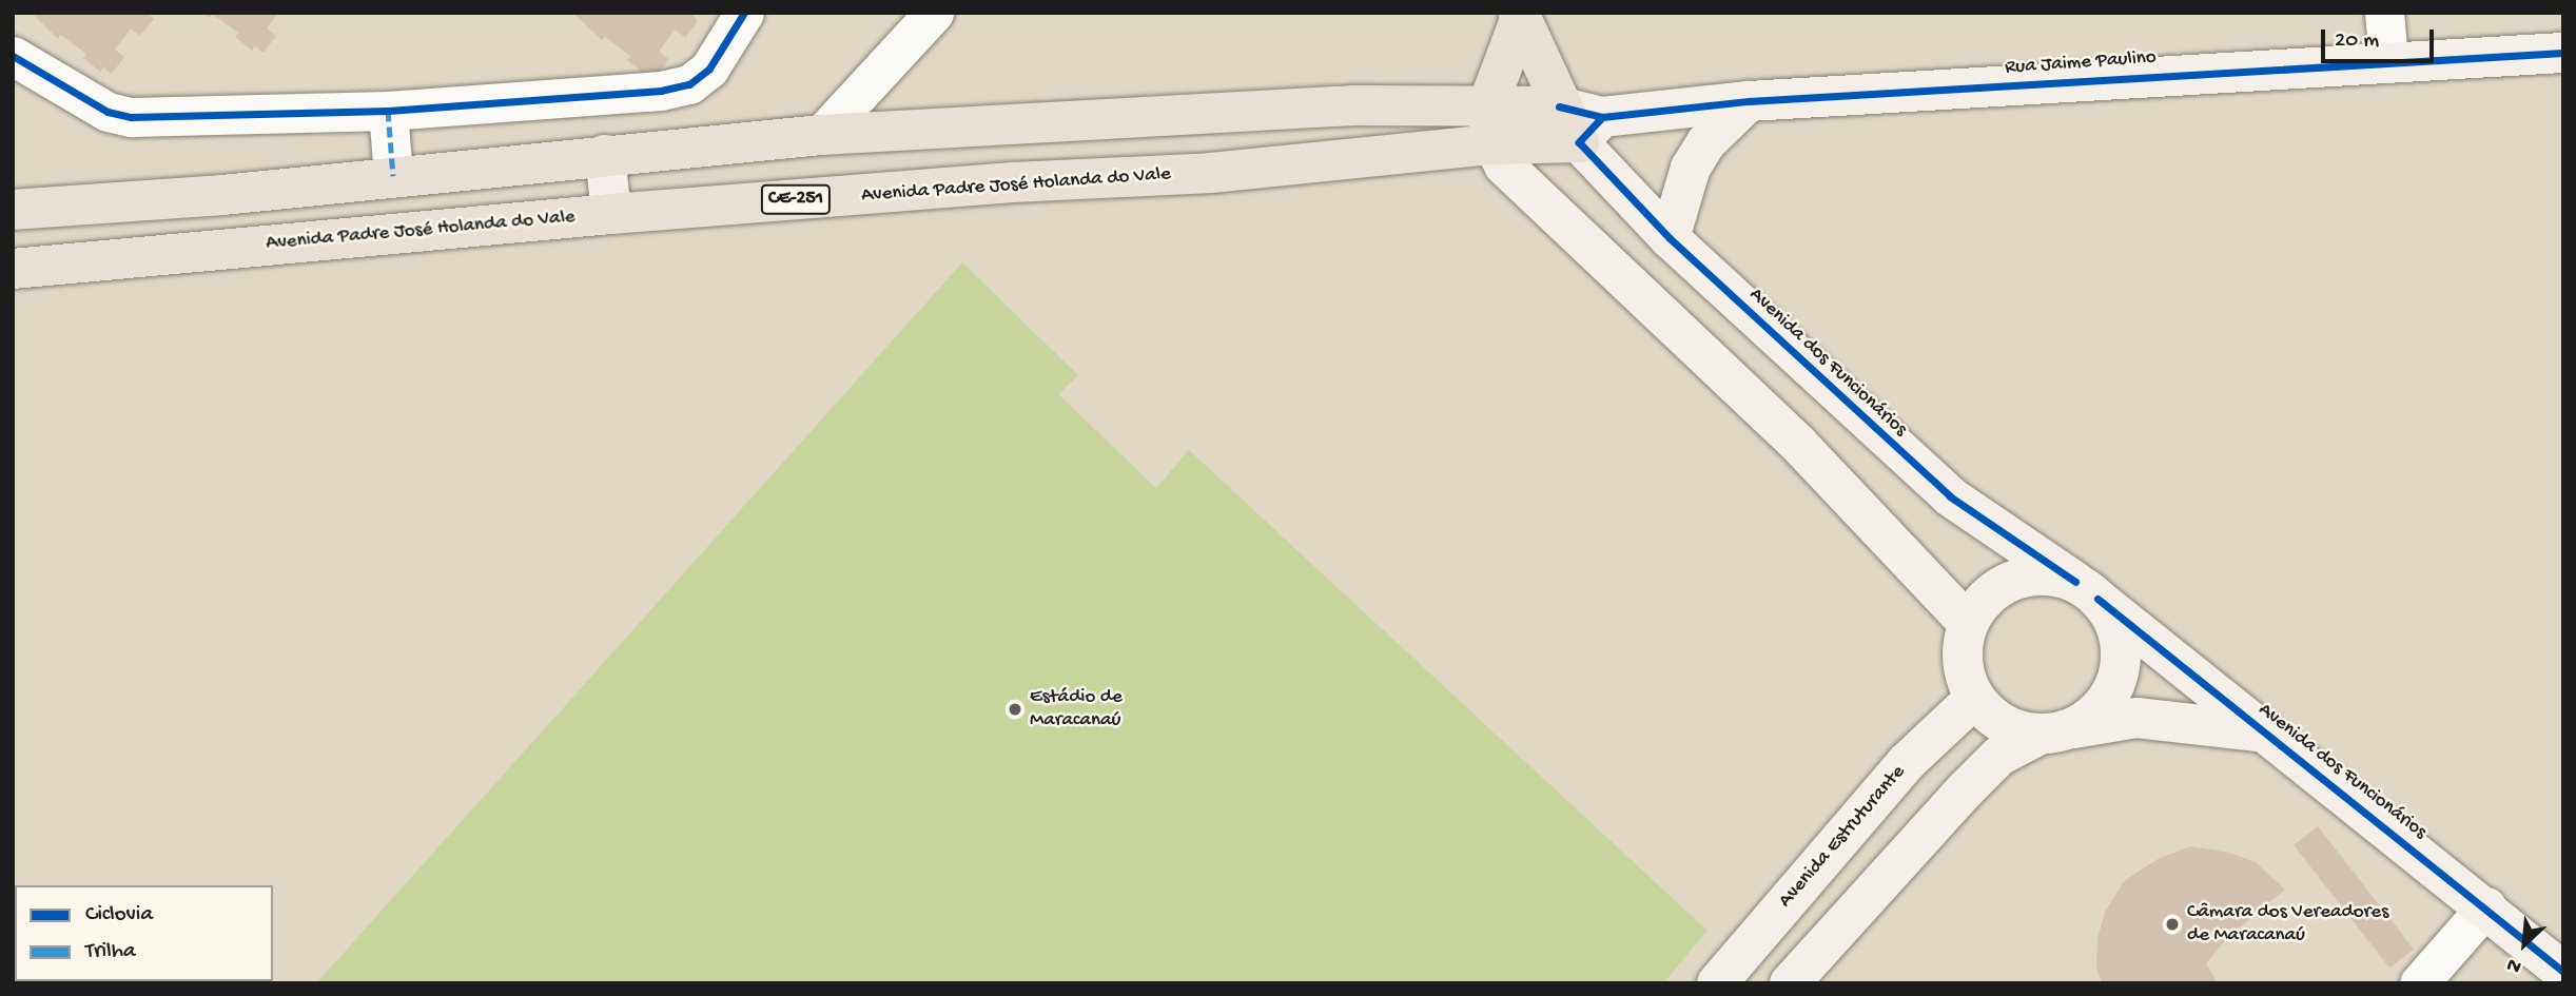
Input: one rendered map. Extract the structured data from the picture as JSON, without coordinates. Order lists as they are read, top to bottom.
{
  "streets": {
    "main road": ["Avenida Padre José Holanda do Vale", "CE-251", "Avenida dos Funcionários"],
    "street": ["Rua Jaime Paulino", "Avenida Estruturante"]
  },
  "crossings": [
    ["Rua Jaime Paulino", "Avenida Padre José Holanda do Vale"],
    ["Rua Jaime Paulino", "Avenida dos Funcionários"],
    ["Avenida Padre José Holanda do Vale", "Avenida dos Funcionários"],
    ["Avenida dos Funcionários", "Avenida Estruturante"]
  ],
  "places": ["Estádio de Maracanaú", "Câmara dos Vereadores de Maracanaú"],
  "legend": ["Ciclovia", "Trilha"],
  "scale_bar": "20 m",
  "north": "bottom left"
}
